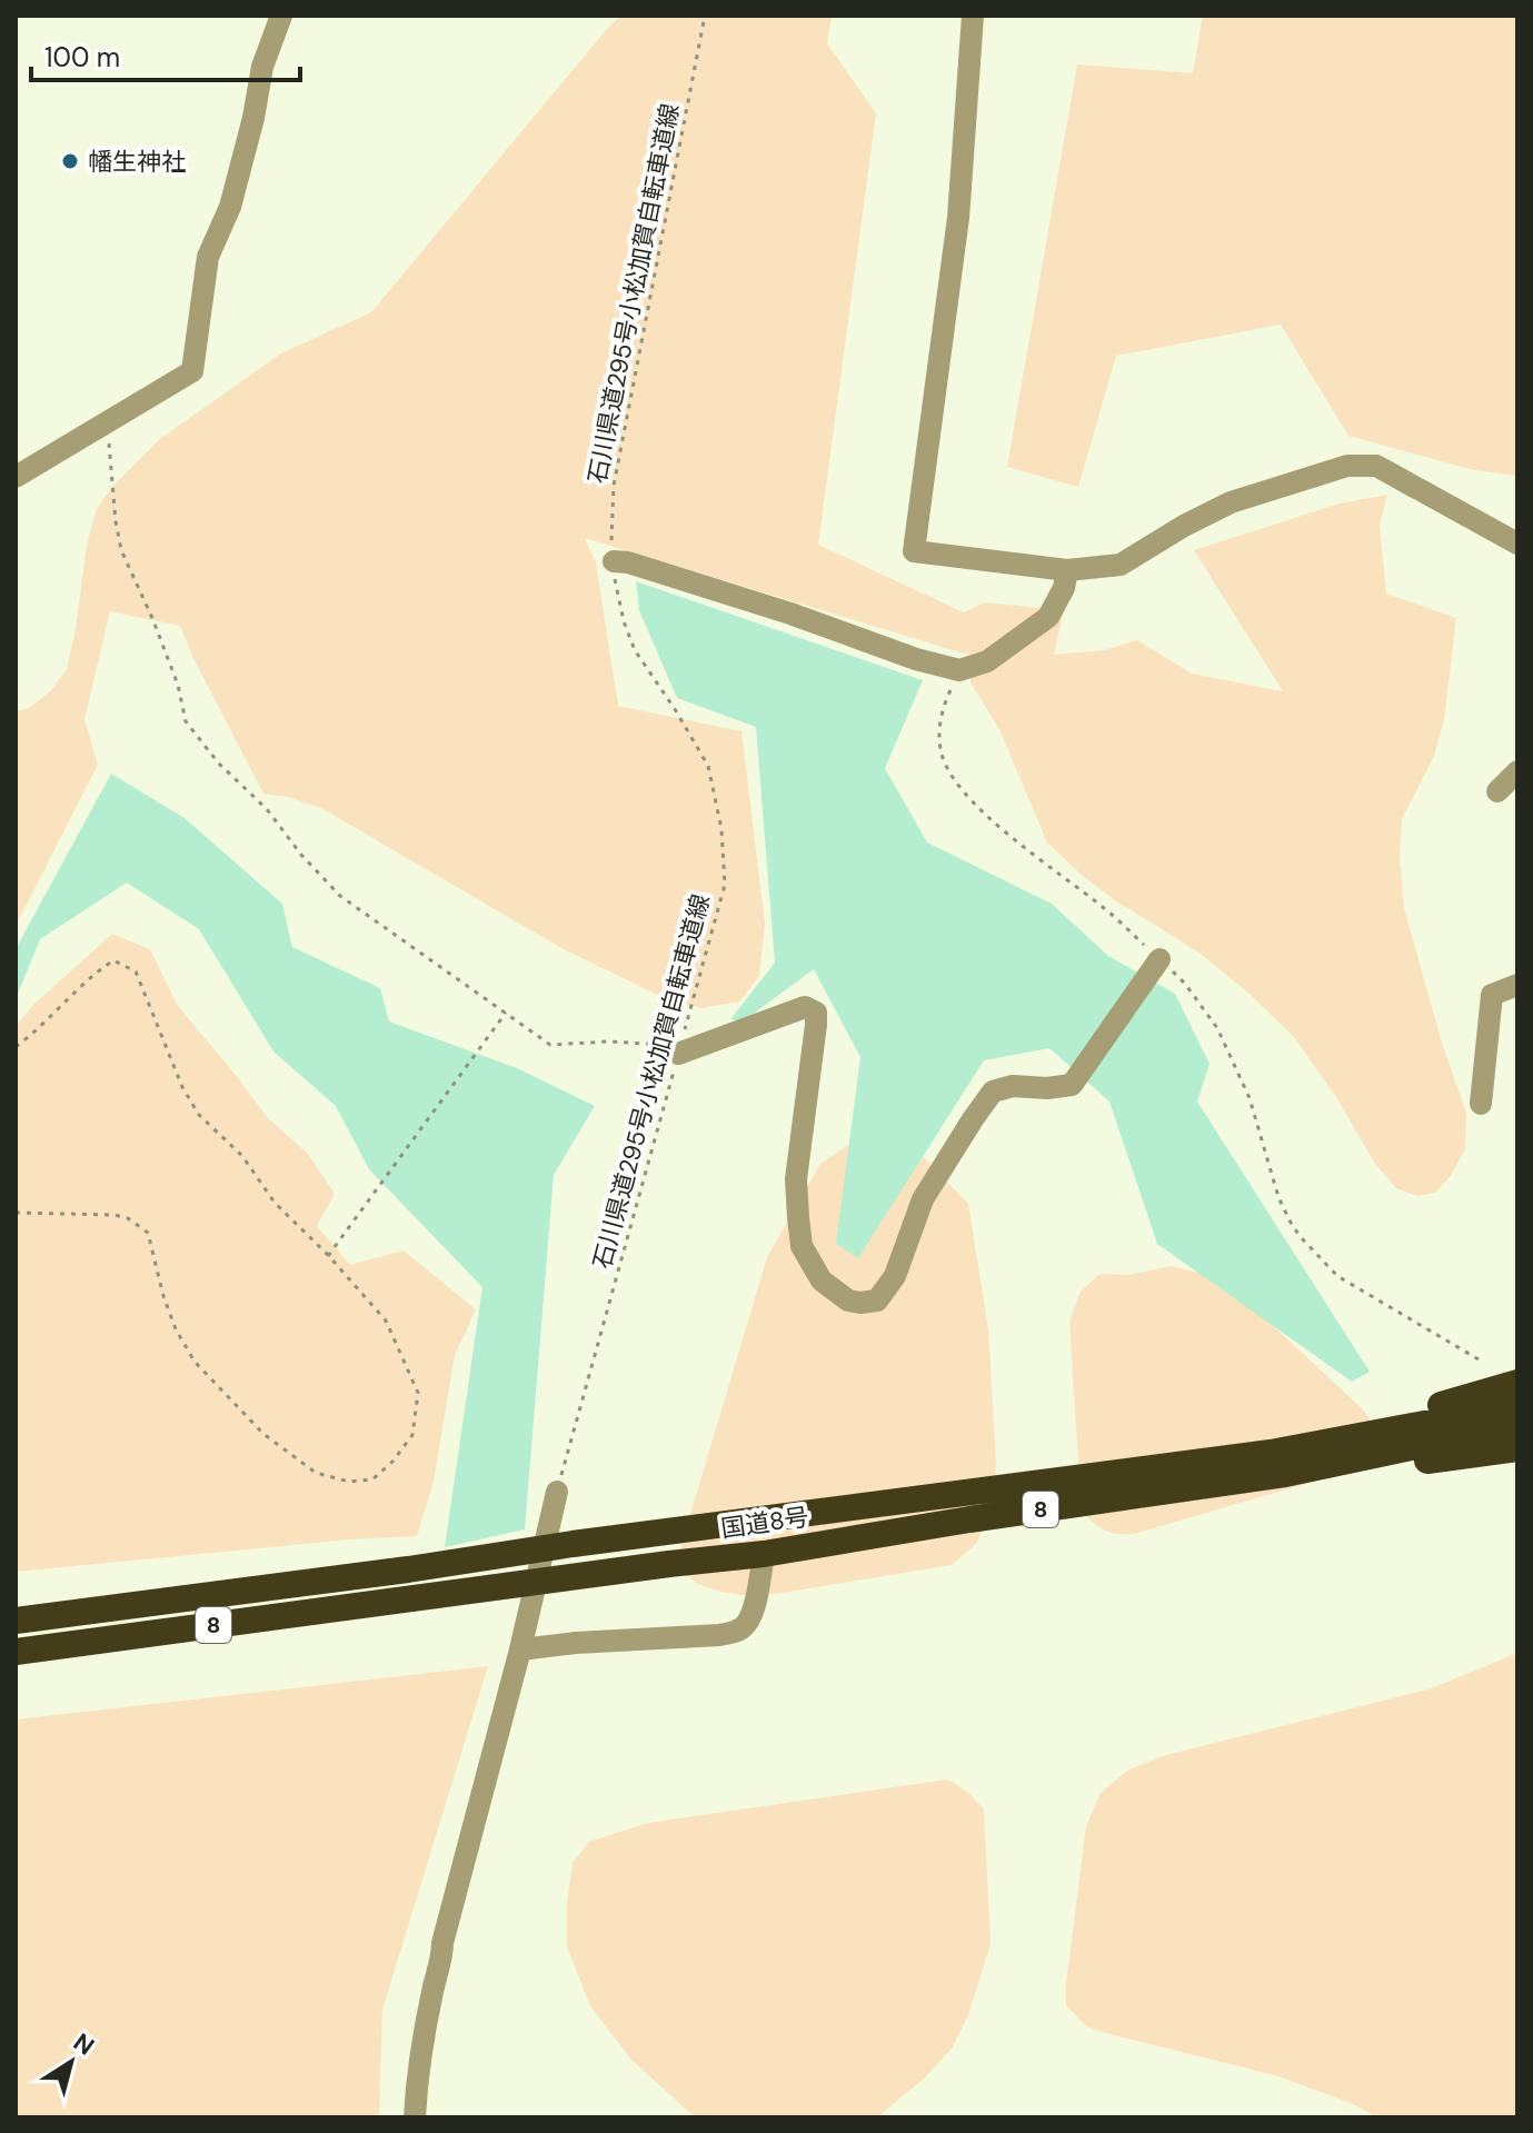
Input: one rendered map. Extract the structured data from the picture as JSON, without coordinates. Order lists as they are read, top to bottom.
{
  "streets": {
    "highway": ["8", "国道8号"],
    "path": ["石川県道295号小松加賀自転車道線"]
  },
  "places": ["幡生神社"],
  "scale_bar": "100 m",
  "north": "top right"
}
